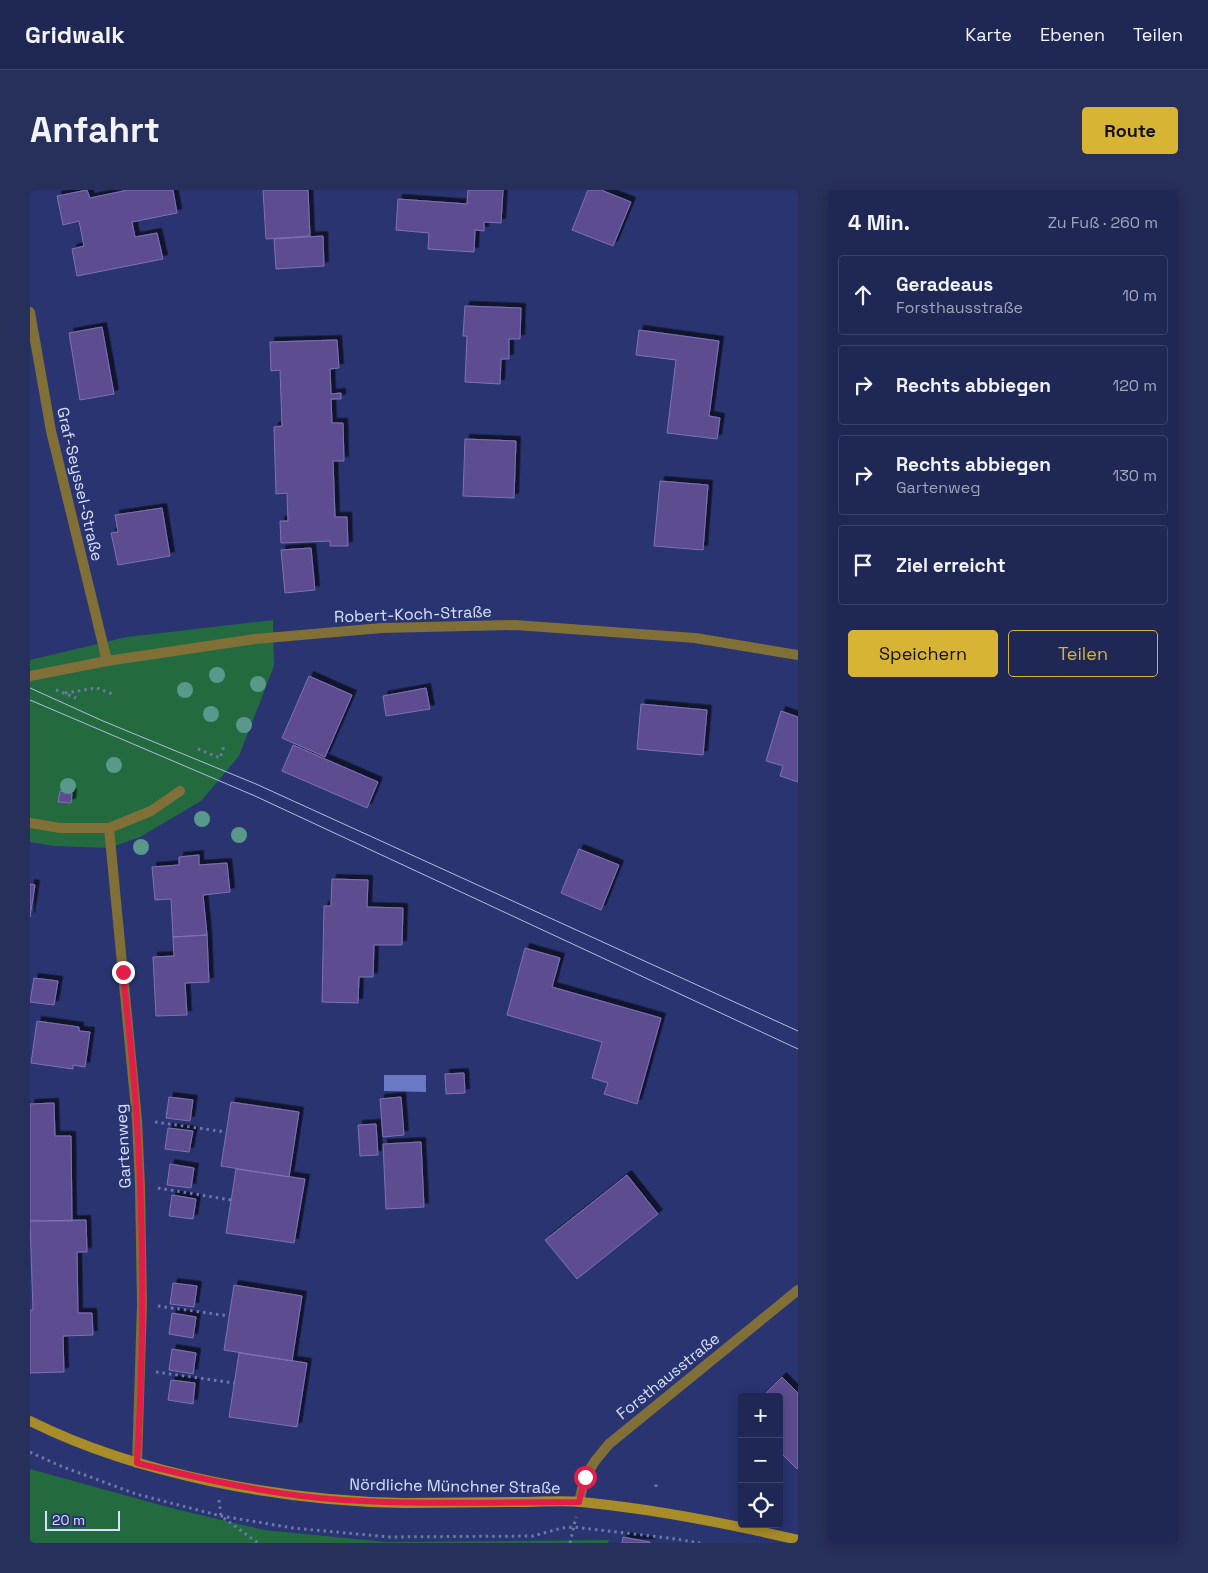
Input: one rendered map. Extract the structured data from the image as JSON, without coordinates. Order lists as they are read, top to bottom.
{
  "streets": {
    "main road": ["Nördliche Münchner Straße"],
    "street": [
      "Graf-Seyssel-Straße",
      "Robert-Koch-Straße",
      "Gartenweg",
      "Forsthausstraße"
    ]
  },
  "crossings": [
    ["Graf-Seyssel-Straße", "Robert-Koch-Straße"],
    ["Gartenweg", "Nördliche Münchner Straße"],
    ["Forsthausstraße", "Nördliche Münchner Straße"]
  ],
  "scale_bar": "20 m",
  "page": {
    "header": "Gridwalk",
    "nav": ["Karte", "Ebenen", "Teilen"],
    "buttons": [
      "Route",
      ["Speichern", "Teilen"]
    ],
    "title": "Anfahrt",
    "heading": ["4 Min.", "Zu Fuß · 260 m"],
    "list": [
      ["Geradeaus", "Forsthausstraße", "10 m"],
      ["Rechts abbiegen", "120 m"],
      ["Rechts abbiegen", "Gartenweg", "130 m"],
      "Ziel erreicht"
    ],
    "map_buttons": ["+", "−"],
    "scale": "20 m"
  }
}
